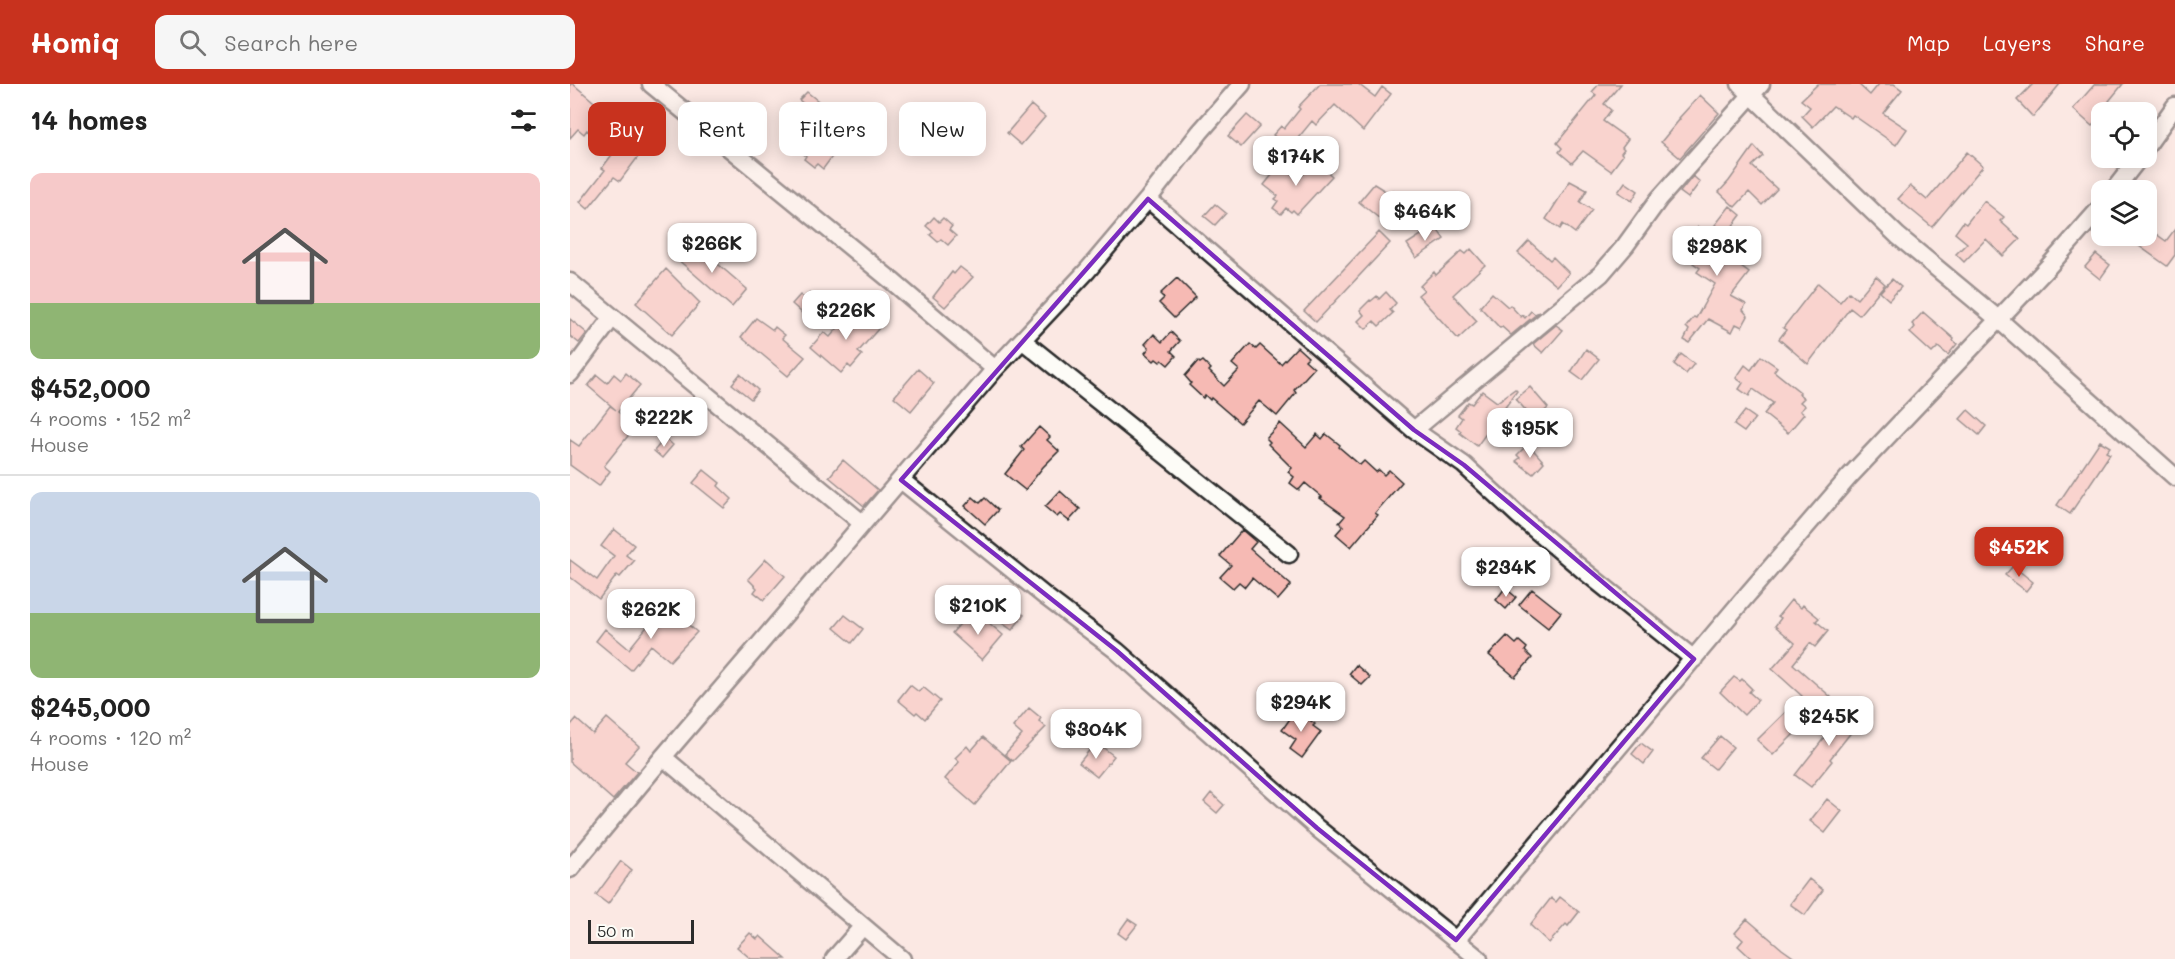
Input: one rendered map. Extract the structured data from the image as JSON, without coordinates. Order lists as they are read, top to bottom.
{
  "scale_bar": "50 m",
  "page": {
    "header": "Homiq",
    "search": "Search here",
    "nav": ["Map", "Layers", "Share"],
    "heading": "14 homes",
    "chip": [
      "Buy",
      "Rent",
      "Filters",
      "New"
    ],
    "price": [
      "$174K",
      "$464K",
      "$266K",
      "$298K",
      "$226K",
      "$222K",
      "$195K",
      "$452K",
      "$234K",
      "$210K",
      "$262K",
      "$294K",
      "$245K",
      "$304K"
    ],
    "list": [
      {
        "name": "$452,000",
        "note": "4 rooms · 152 m² · House"
      },
      {
        "name": "$245,000",
        "note": "4 rooms · 120 m² · House"
      }
    ],
    "scale": "50 m"
  }
}
